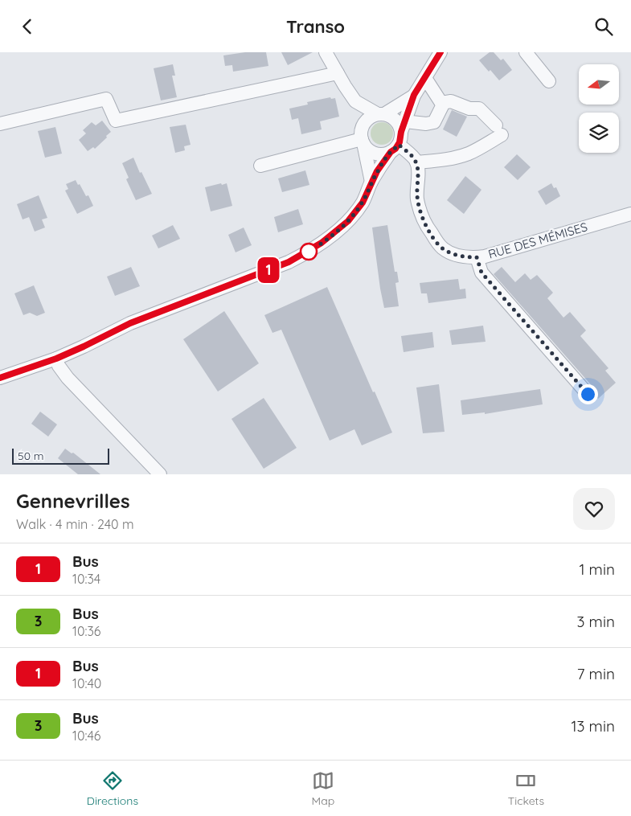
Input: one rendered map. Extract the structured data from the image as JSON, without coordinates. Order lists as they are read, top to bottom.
{
  "streets": {
    "street": ["RUE DES MÉMISES"]
  },
  "lines": ["bus line 1"],
  "scale_bar": "50 m",
  "north": "left",
  "page": {
    "header": "Transo",
    "on_map": "1",
    "scale": "50 m",
    "heading": ["Gennevrilles", "Walk · 4 min · 240 m"],
    "list": [
      {
        "mark": "1",
        "name": "Bus",
        "note": "10:34",
        "value": "1 min"
      },
      {
        "mark": "3",
        "name": "Bus",
        "note": "10:36",
        "value": "3 min"
      },
      {
        "mark": "1",
        "name": "Bus",
        "note": "10:40",
        "value": "7 min"
      },
      {
        "mark": "3",
        "name": "Bus",
        "note": "10:46",
        "value": "13 min"
      }
    ],
    "tabs": ["Directions", "Map", "Tickets"]
  }
}
